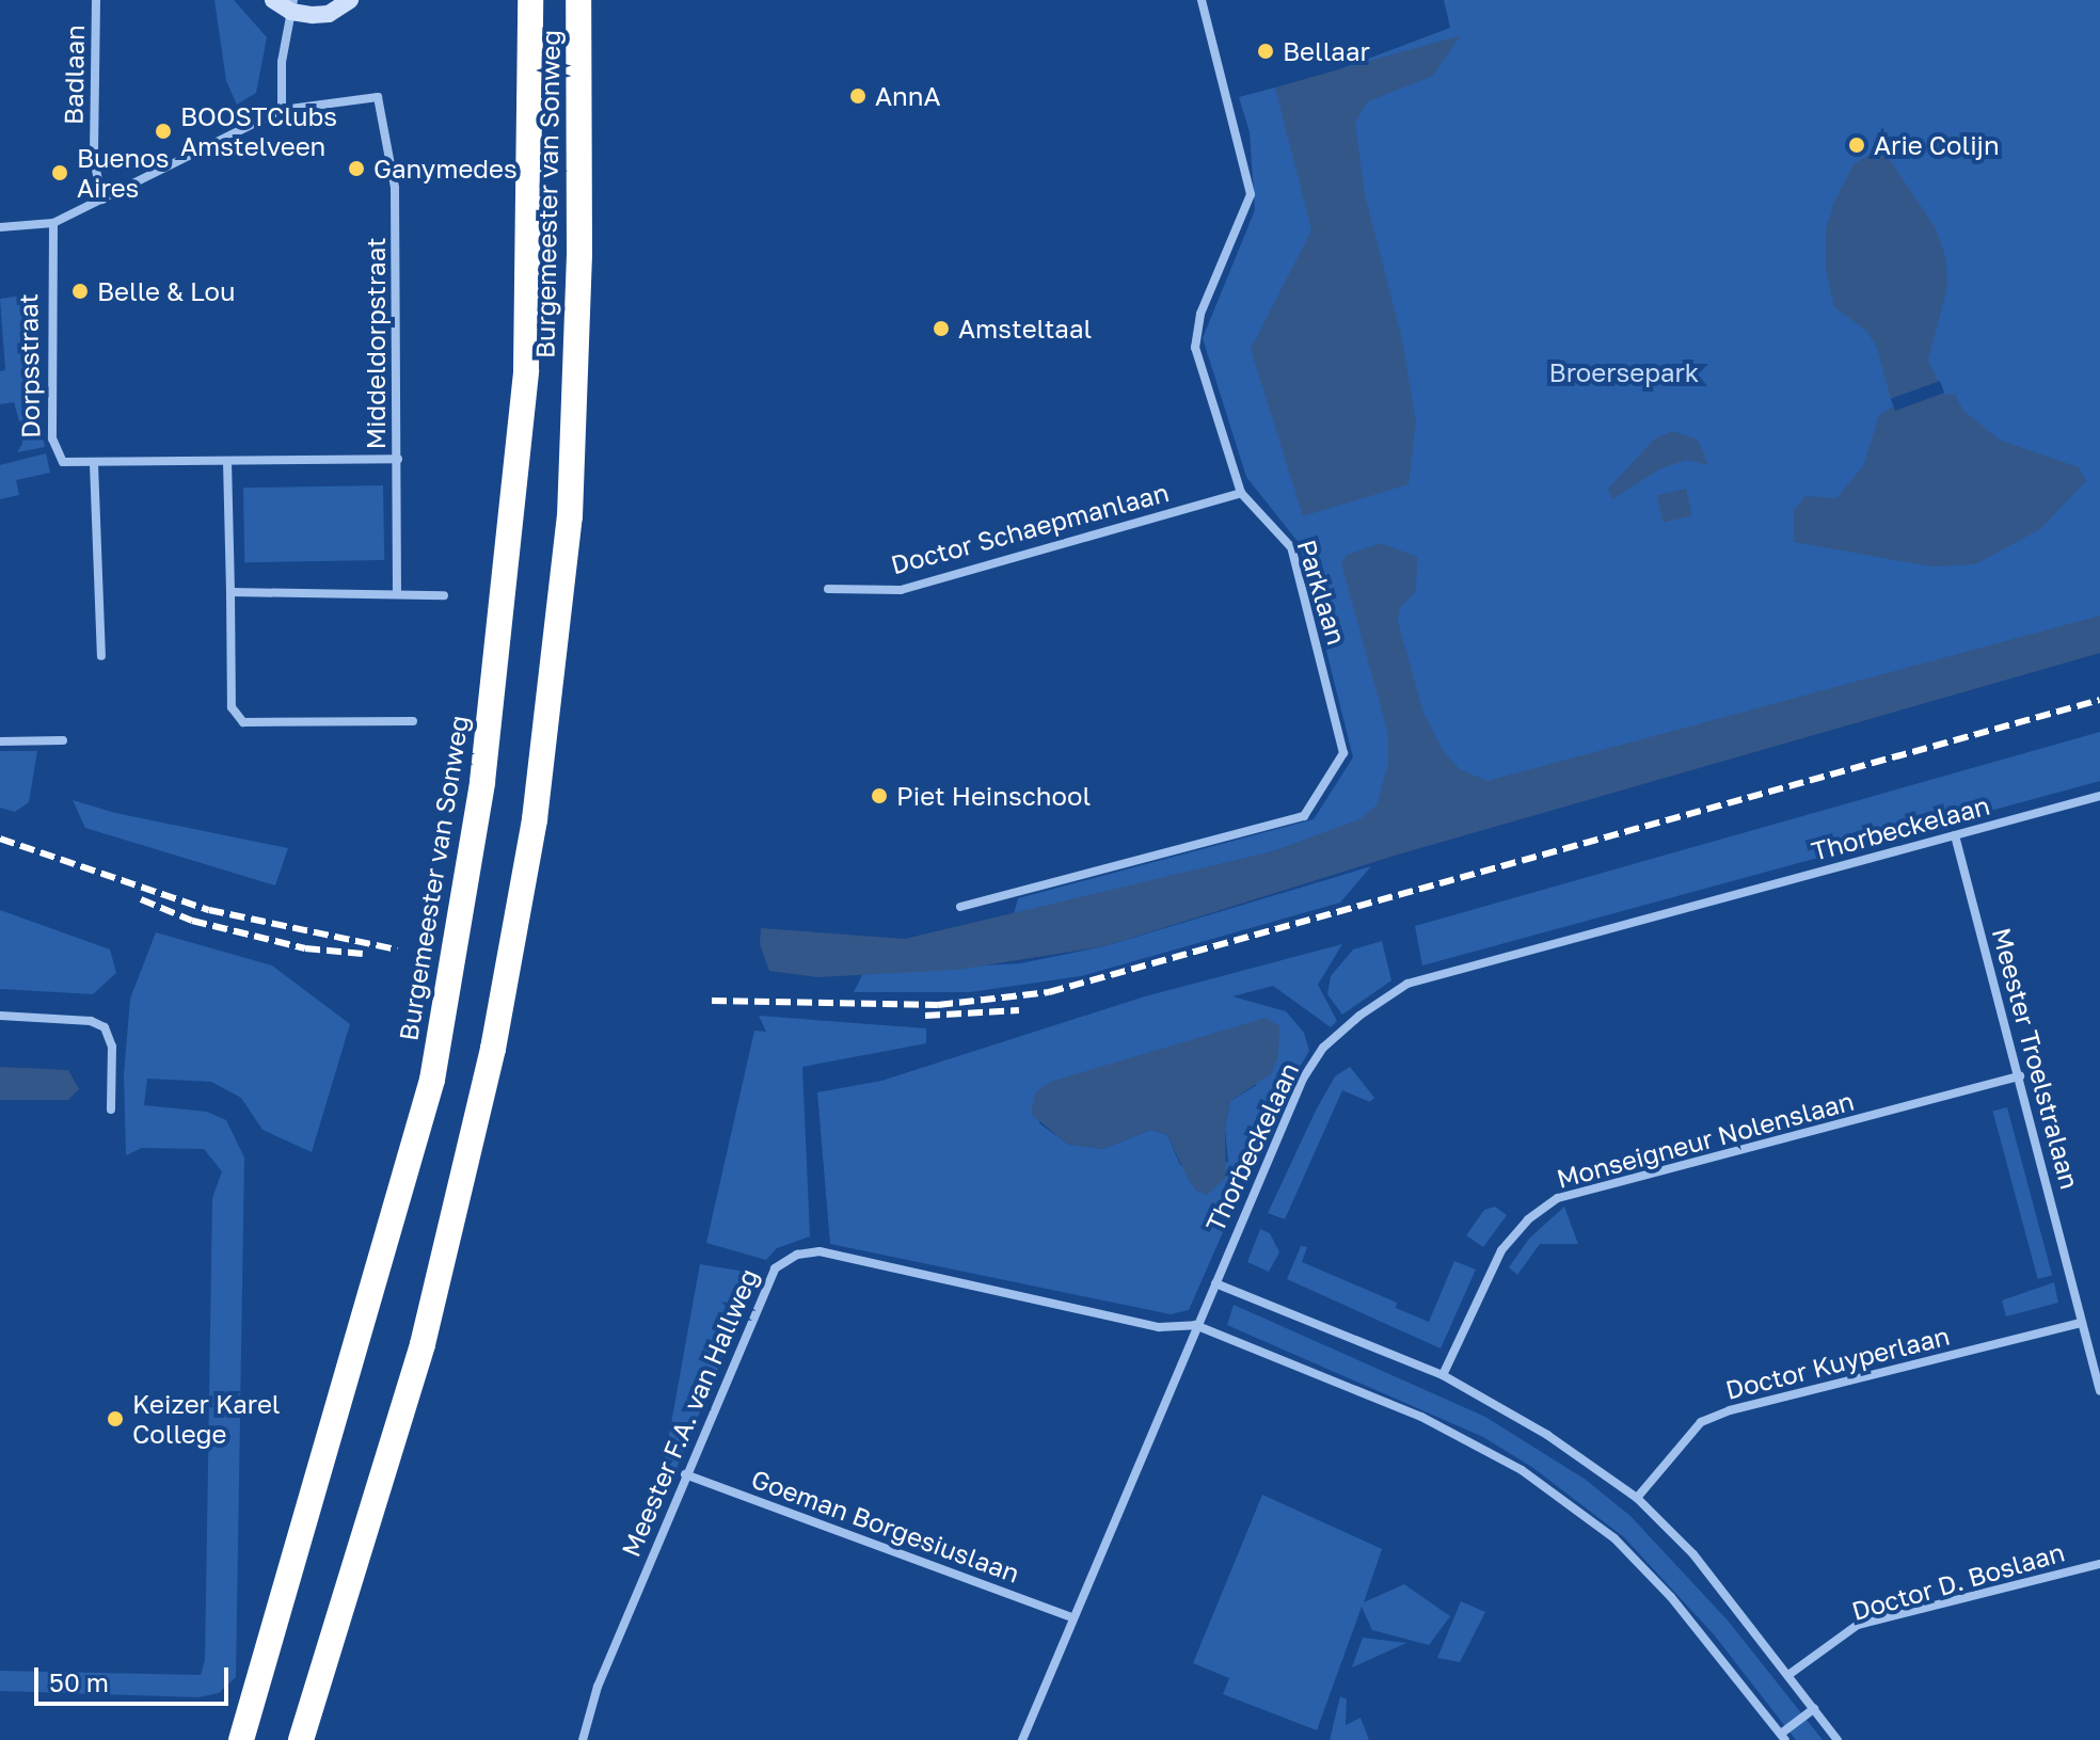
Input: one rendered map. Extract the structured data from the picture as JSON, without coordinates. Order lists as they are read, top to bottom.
{
  "streets": {
    "highway": ["Burgemeester van Sonweg"],
    "street": [
      "Badlaan",
      "Middeldorpstraat",
      "Dorpsstraat",
      "Doctor Schaepmanlaan",
      "Parklaan",
      "Thorbeckelaan",
      "Meester Troelstralaan",
      "Monseigneur Nolenslaan",
      "Doctor Kuyperlaan",
      "Meester F.A. van Hallweg",
      "Goeman Borgesiuslaan",
      "Doctor D. Boslaan"
    ]
  },
  "crossings": [
    ["Middeldorpstraat", "Dorpsstraat"],
    ["Doctor Schaepmanlaan", "Parklaan"],
    ["Thorbeckelaan", "Meester Troelstralaan"],
    ["Thorbeckelaan", "Meester F.A. van Hallweg"],
    ["Thorbeckelaan", "Goeman Borgesiuslaan"],
    ["Meester Troelstralaan", "Monseigneur Nolenslaan"],
    ["Meester Troelstralaan", "Doctor Kuyperlaan"],
    ["Meester F.A. van Hallweg", "Goeman Borgesiuslaan"]
  ],
  "parks": ["Broersepark"],
  "places": [
    "Bellaar",
    "AnnA",
    "BOOSTClubs Amstelveen",
    "Arie Colijn",
    "Ganymedes",
    "Buenos Aires",
    "Belle & Lou",
    "Amsteltaal",
    "Piet Heinschool",
    "Keizer Karel College"
  ],
  "scale_bar": "50 m"
}
